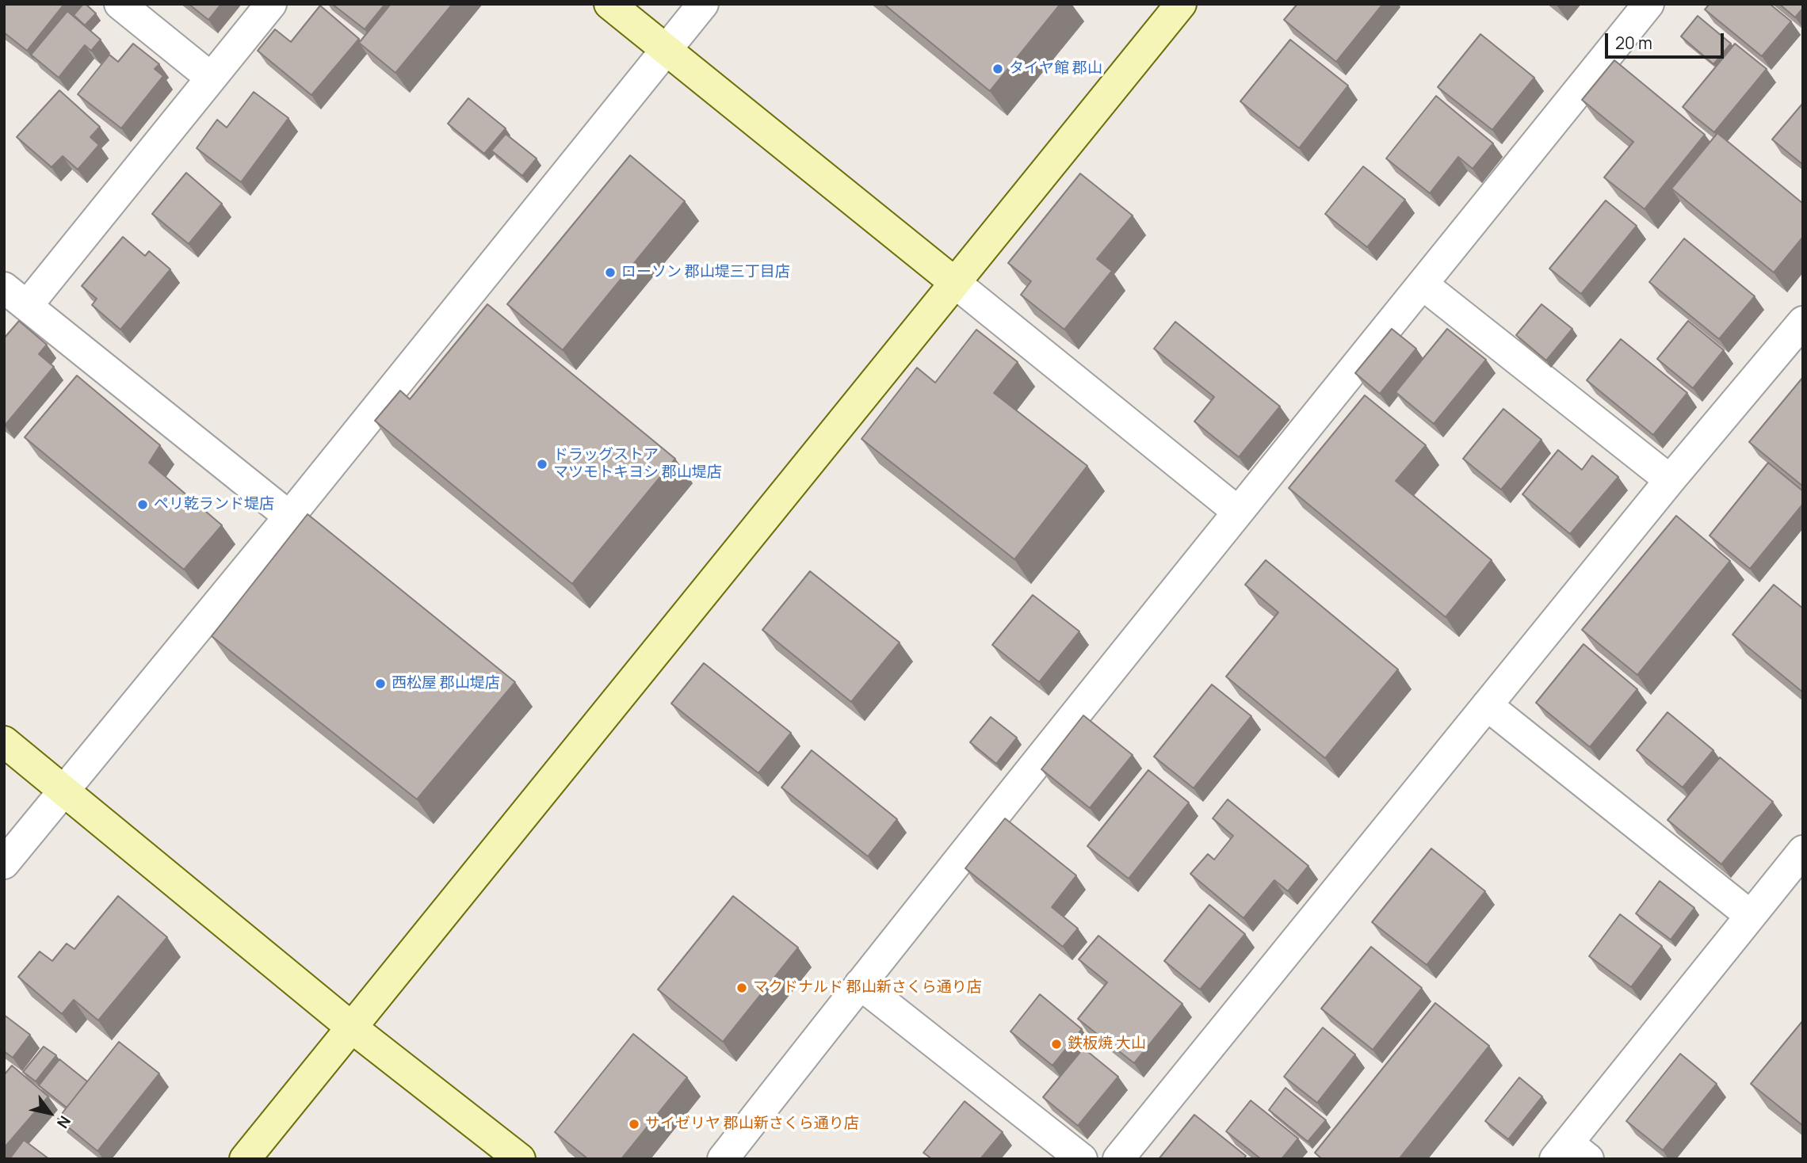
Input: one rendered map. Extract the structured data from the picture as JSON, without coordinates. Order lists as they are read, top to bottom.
{
  "places": [
    "タイヤ館 郡山",
    "ローソン 郡山堤三丁目店",
    "ドラッグストア マツモトキヨシ 郡山堤店",
    "ペリ乾ランド堤店",
    "西松屋 郡山堤店",
    "マクドナルド 郡山新さくら通り店",
    "鉄板焼 大山",
    "サイゼリヤ 郡山新さくら通り店"
  ],
  "scale_bar": "20 m",
  "north": "bottom right"
}
